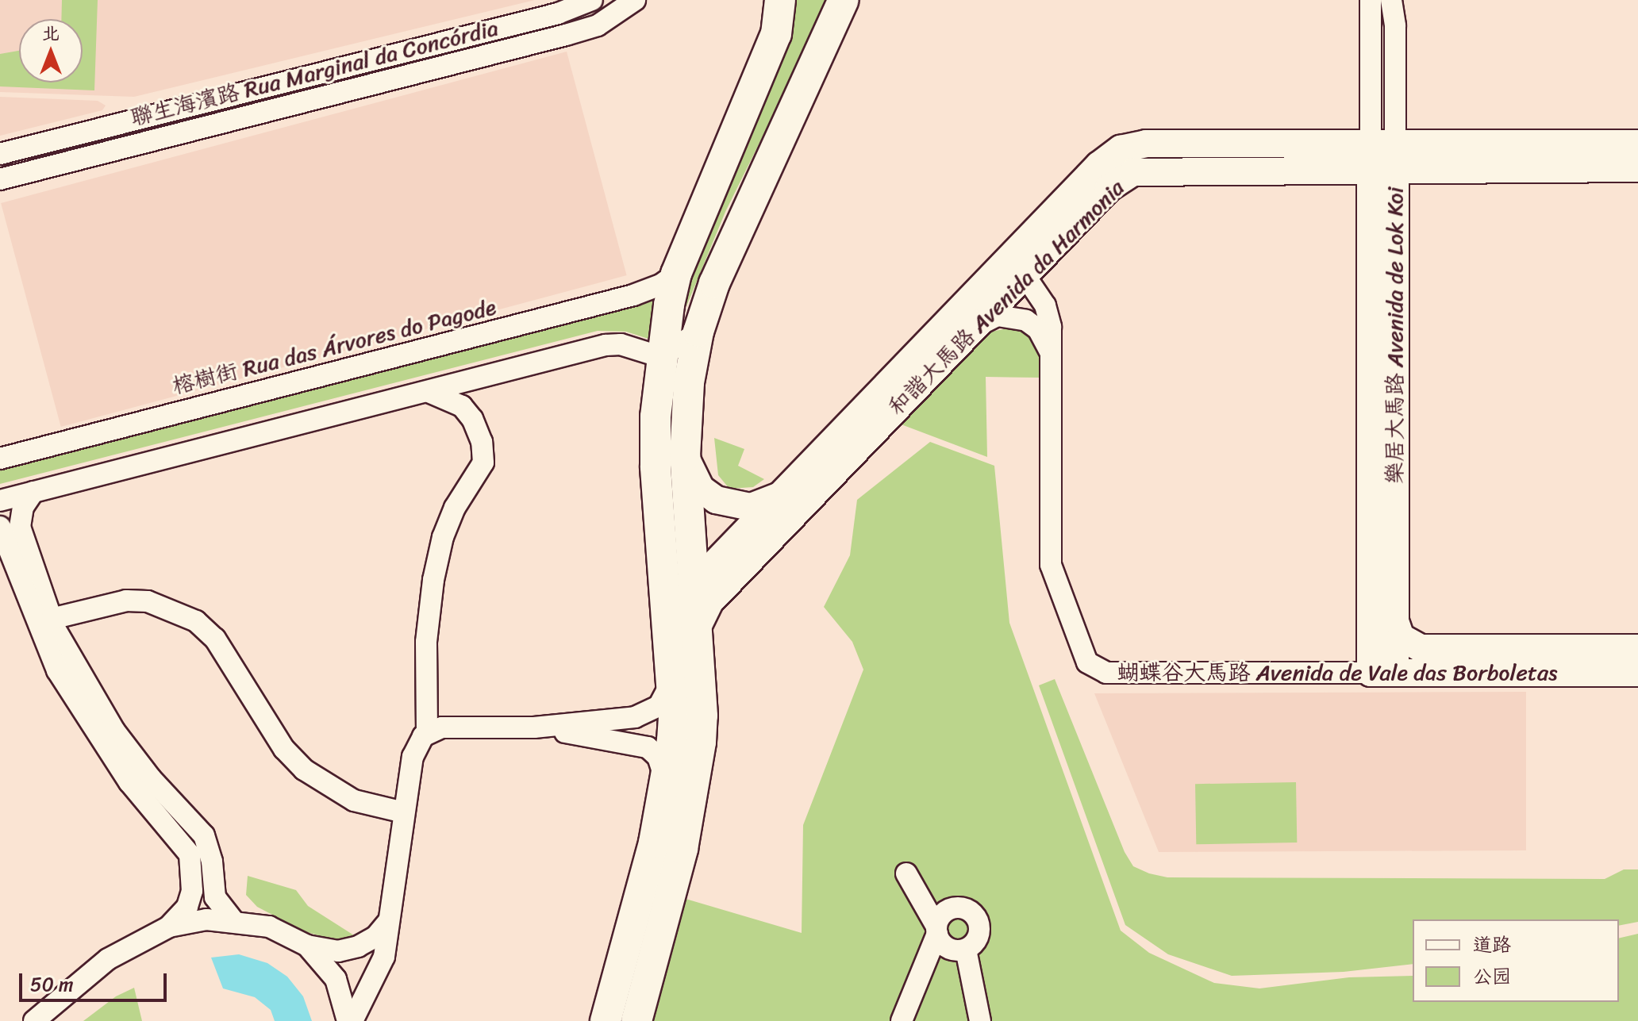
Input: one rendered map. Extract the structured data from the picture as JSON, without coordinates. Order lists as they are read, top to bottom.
{
  "streets": {
    "street": [
      "聯生海濱路 Rua Marginal da Concórdia",
      "和諧大馬路 Avenida da Harmonia",
      "樂居大馬路 Avenida de Lok Koi",
      "榕樹街 Rua das Árvores do Pagode",
      "蝴蝶谷大馬路 Avenida de Vale das Borboletas"
    ]
  },
  "crossings": [
    ["和諧大馬路 Avenida da Harmonia", "樂居大馬路 Avenida de Lok Koi"],
    ["和諧大馬路 Avenida da Harmonia", "蝴蝶谷大馬路 Avenida de Vale das Borboletas"],
    ["樂居大馬路 Avenida de Lok Koi", "蝴蝶谷大馬路 Avenida de Vale das Borboletas"]
  ],
  "legend": ["道路", "公园"],
  "scale_bar": "50 m",
  "north": "top"
}
